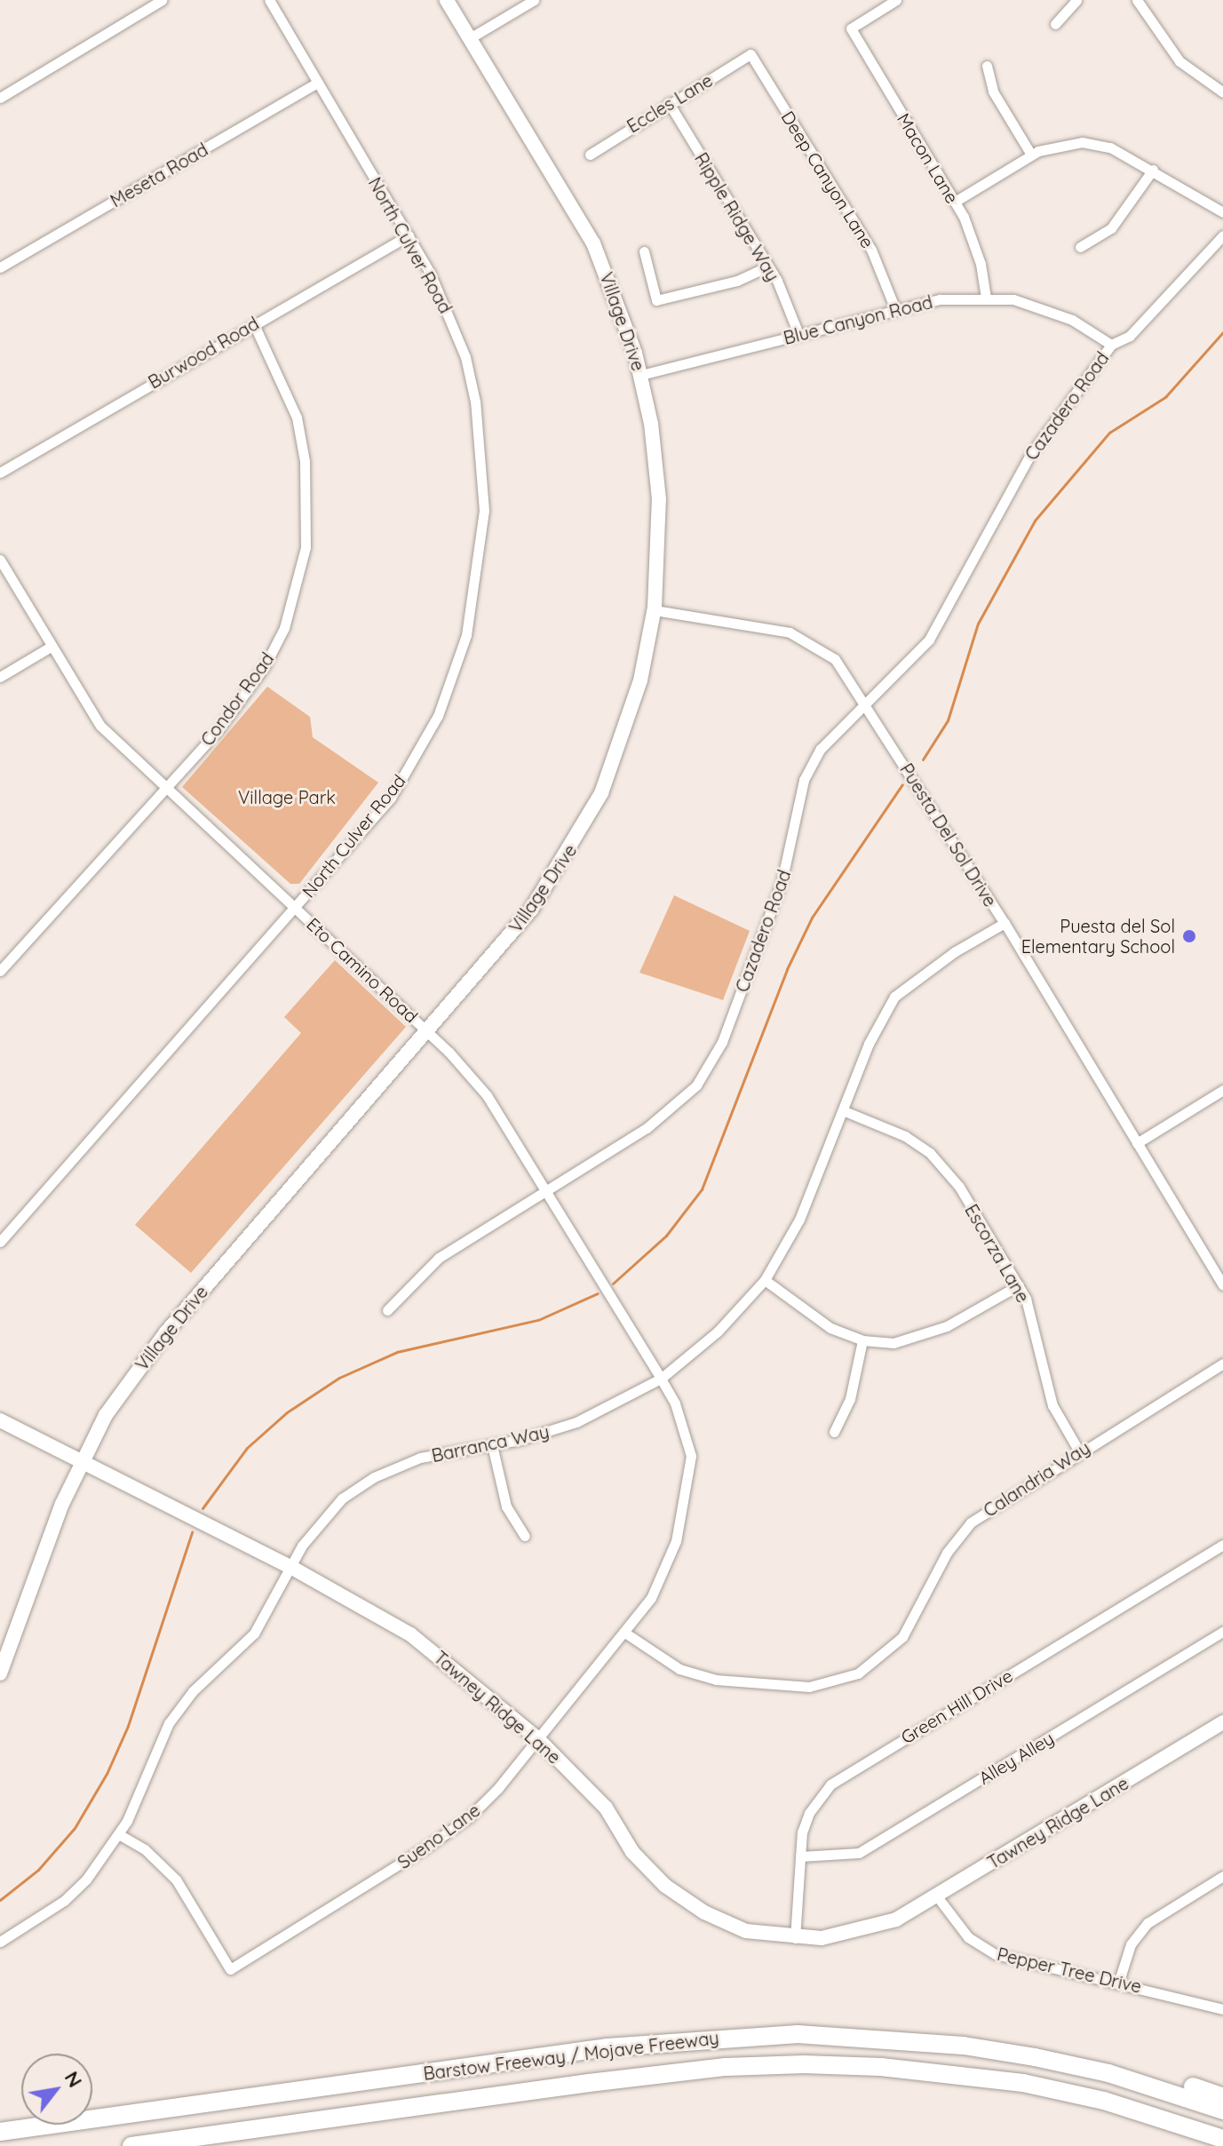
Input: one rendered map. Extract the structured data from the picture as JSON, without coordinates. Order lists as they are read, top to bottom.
{
  "streets": {
    "highway": ["Barstow Freeway / Mojave Freeway"],
    "main road": ["Village Drive", "Tawney Ridge Lane"],
    "street": [
      "Eccles Lane",
      "Macon Lane",
      "Meseta Road",
      "Deep Canyon Lane",
      "Ripple Ridge Way",
      "North Culver Road",
      "Blue Canyon Road",
      "Burwood Road",
      "Cazadero Road",
      "Condor Road",
      "Puesta Del Sol Drive",
      "Eto Camino Road",
      "Escorza Lane",
      "Barranca Way",
      "Calandria Way",
      "Green Hill Drive",
      "Alley Alley",
      "Sueno Lane",
      "Pepper Tree Drive"
    ]
  },
  "crossings": [
    ["Eccles Lane", "Deep Canyon Lane"],
    ["Eccles Lane", "Ripple Ridge Way"],
    ["Macon Lane", "Blue Canyon Road"],
    ["Meseta Road", "North Culver Road"],
    ["Deep Canyon Lane", "Blue Canyon Road"],
    ["Ripple Ridge Way", "Blue Canyon Road"],
    ["North Culver Road", "Burwood Road"],
    ["North Culver Road", "Eto Camino Road"],
    ["Blue Canyon Road", "Village Drive"],
    ["Blue Canyon Road", "Cazadero Road"],
    ["Village Drive", "Puesta Del Sol Drive"],
    ["Village Drive", "Eto Camino Road"],
    ["Village Drive", "Tawney Ridge Lane"],
    ["Burwood Road", "Condor Road"],
    ["Cazadero Road", "Puesta Del Sol Drive"],
    ["Cazadero Road", "Eto Camino Road"],
    ["Condor Road", "Eto Camino Road"],
    ["Puesta Del Sol Drive", "Barranca Way"],
    ["Eto Camino Road", "Barranca Way"],
    ["Eto Camino Road", "Sueno Lane"],
    ["Escorza Lane", "Barranca Way"],
    ["Escorza Lane", "Calandria Way"],
    ["Barranca Way", "Tawney Ridge Lane"],
    ["Barranca Way", "Sueno Lane"],
    ["Calandria Way", "Sueno Lane"],
    ["Green Hill Drive", "Tawney Ridge Lane"],
    ["Green Hill Drive", "Alley Alley"],
    ["Tawney Ridge Lane", "Sueno Lane"],
    ["Tawney Ridge Lane", "Pepper Tree Drive"]
  ],
  "parks": ["Village Park"],
  "places": ["Puesta del Sol Elementary School"],
  "north": "top right"
}
